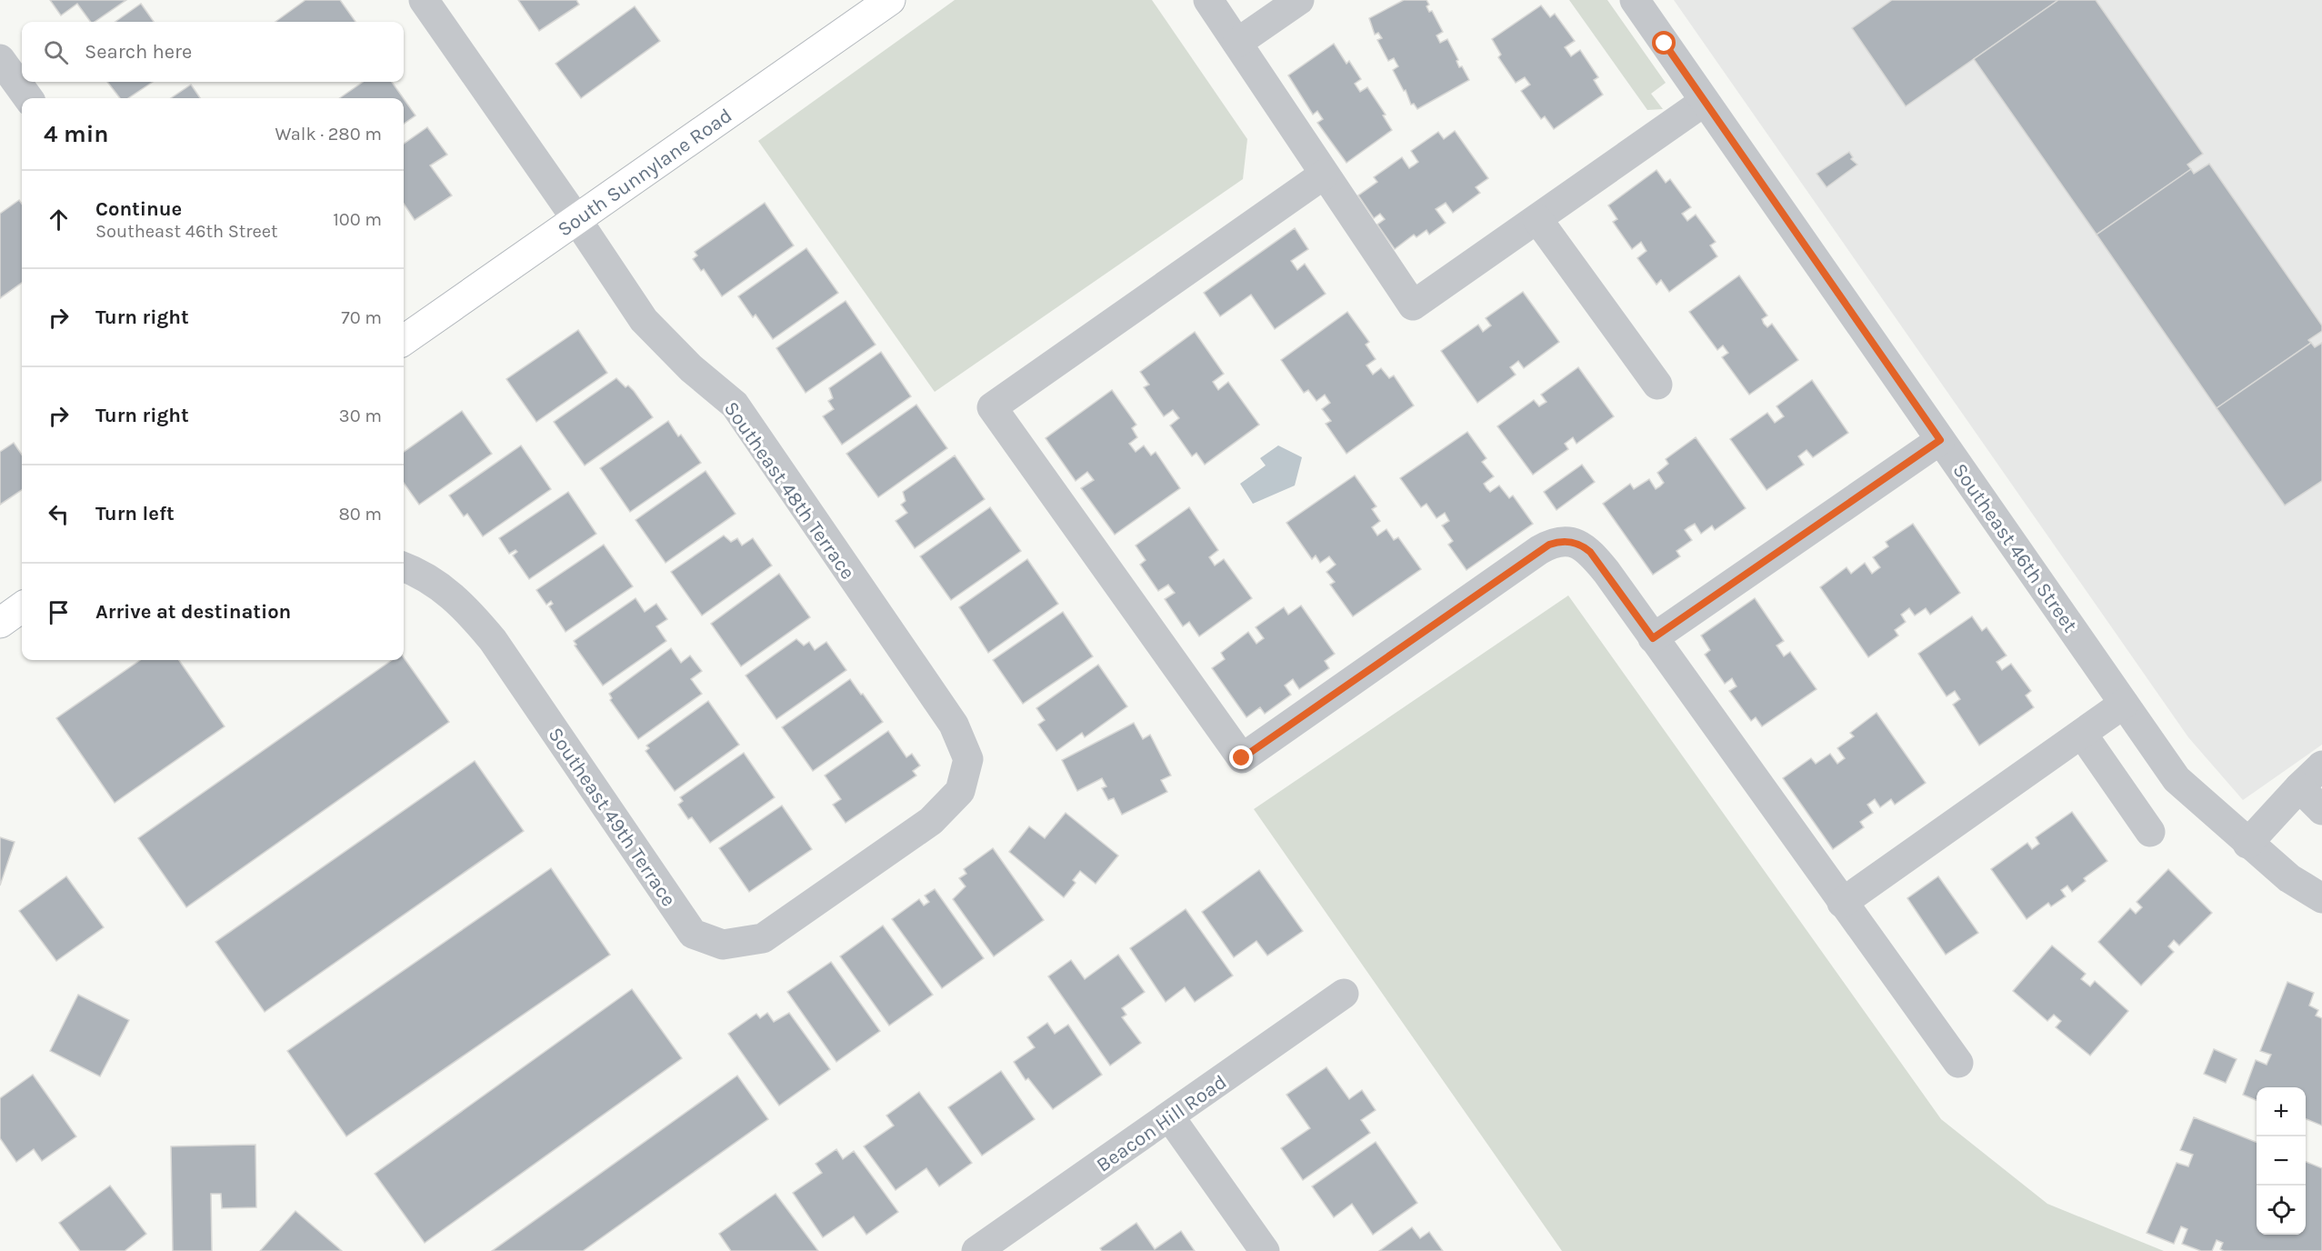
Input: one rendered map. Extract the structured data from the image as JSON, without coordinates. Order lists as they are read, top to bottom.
{
  "streets": {
    "main road": ["South Sunnylane Road"],
    "street": [
      "Southeast 48th Terrace",
      "Southeast 46th Street",
      "Southeast 49th Terrace",
      "Beacon Hill Road"
    ]
  },
  "crossings": [
    ["South Sunnylane Road", "Southeast 48th Terrace"],
    ["Southeast 48th Terrace", "Southeast 49th Terrace"]
  ],
  "page": {
    "search": "Search here",
    "heading": ["4 min", "Walk · 280 m"],
    "list": [
      ["Continue", "Southeast 46th Street", "100 m"],
      ["Turn right", "70 m"],
      ["Turn right", "30 m"],
      ["Turn left", "80 m"],
      "Arrive at destination"
    ],
    "map_buttons": ["+", "−"]
  }
}
